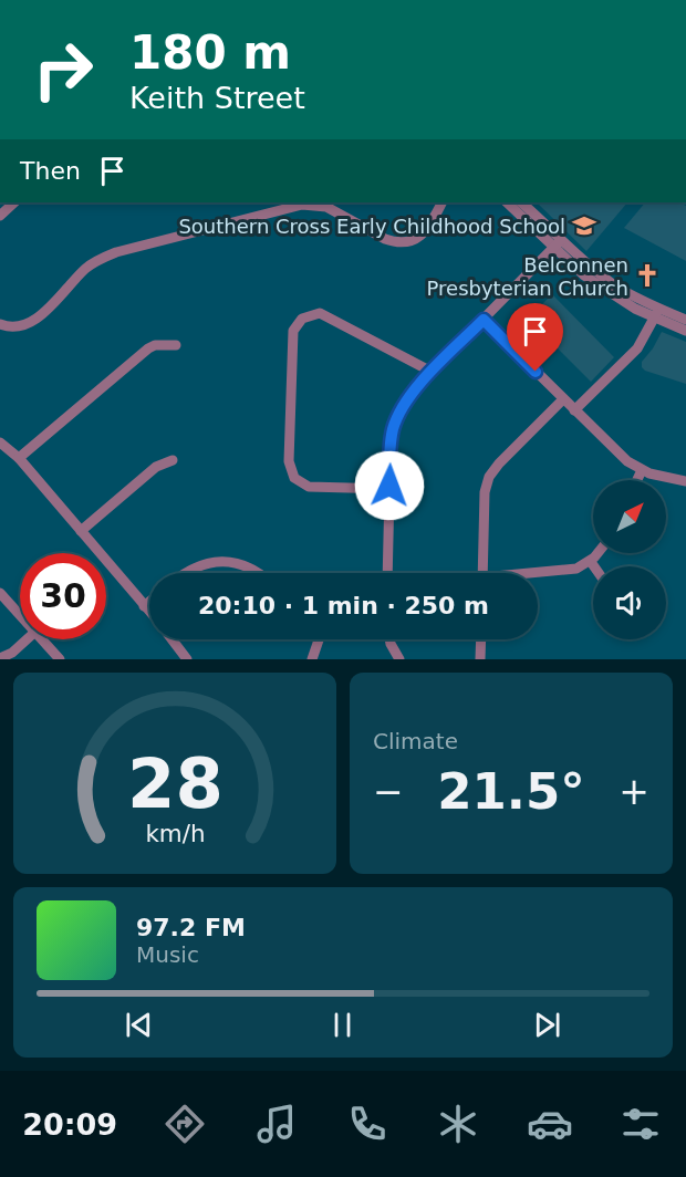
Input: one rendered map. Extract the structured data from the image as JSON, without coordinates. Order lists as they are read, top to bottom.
{
  "places": {
    "school or university": ["Southern Cross Early Childhood School"],
    "church": ["Belconnen Presbyterian Church"]
  },
  "north": "top right",
  "page": {
    "turn": ["180 m", "Keith Street"],
    "then": "Then",
    "limit": "30",
    "trip": "20:10 · 1 min · 250 m",
    "tile": "Climate",
    "heat": ["−", "21.5°", "+"],
    "song": ["97.2 FM", "Music"],
    "tabs": "20:09",
    "gauge": ["28", "km/h"]
  }
}
